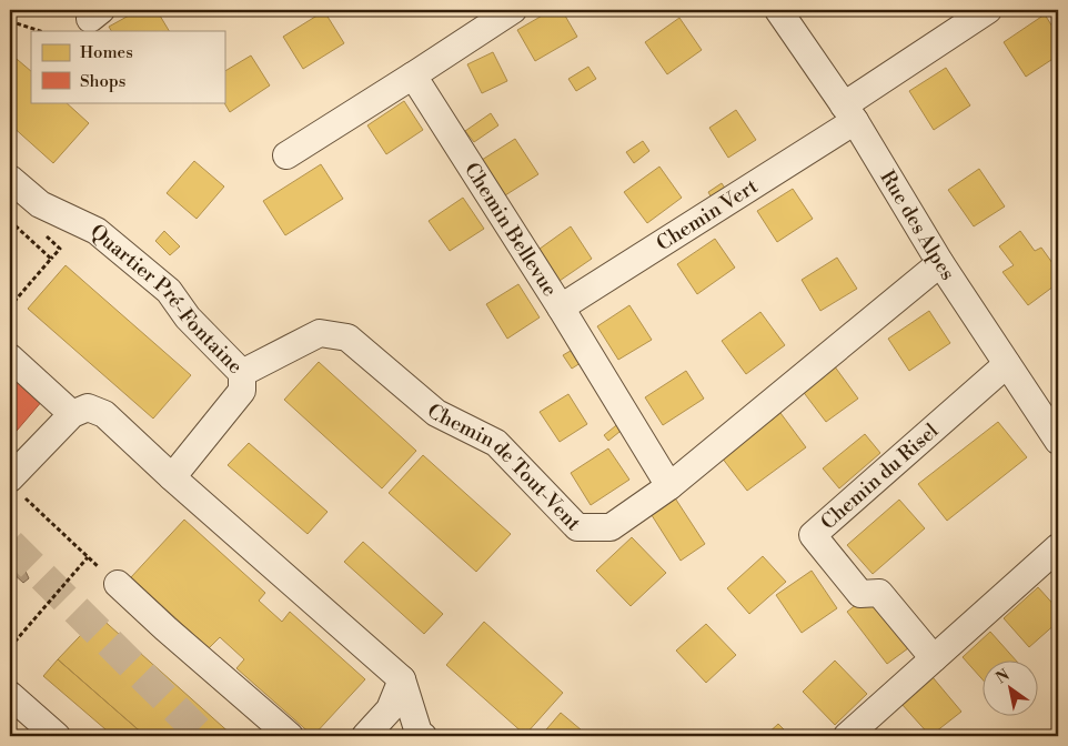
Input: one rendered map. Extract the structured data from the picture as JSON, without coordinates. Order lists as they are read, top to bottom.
{
  "streets": {
    "street": [
      "Chemin Vert",
      "Rue des Alpes",
      "Chemin Bellevue",
      "Quartier Pré-Fontaine",
      "Chemin de Tout-Vent",
      "Chemin du Risel"
    ]
  },
  "crossings": [
    ["Chemin Vert", "Rue des Alpes"],
    ["Chemin Vert", "Chemin Bellevue"],
    ["Rue des Alpes", "Chemin de Tout-Vent"],
    ["Rue des Alpes", "Chemin du Risel"],
    ["Chemin Bellevue", "Chemin de Tout-Vent"],
    ["Quartier Pré-Fontaine", "Chemin de Tout-Vent"]
  ],
  "legend": ["Homes", "Shops"],
  "north": "top left"
}
